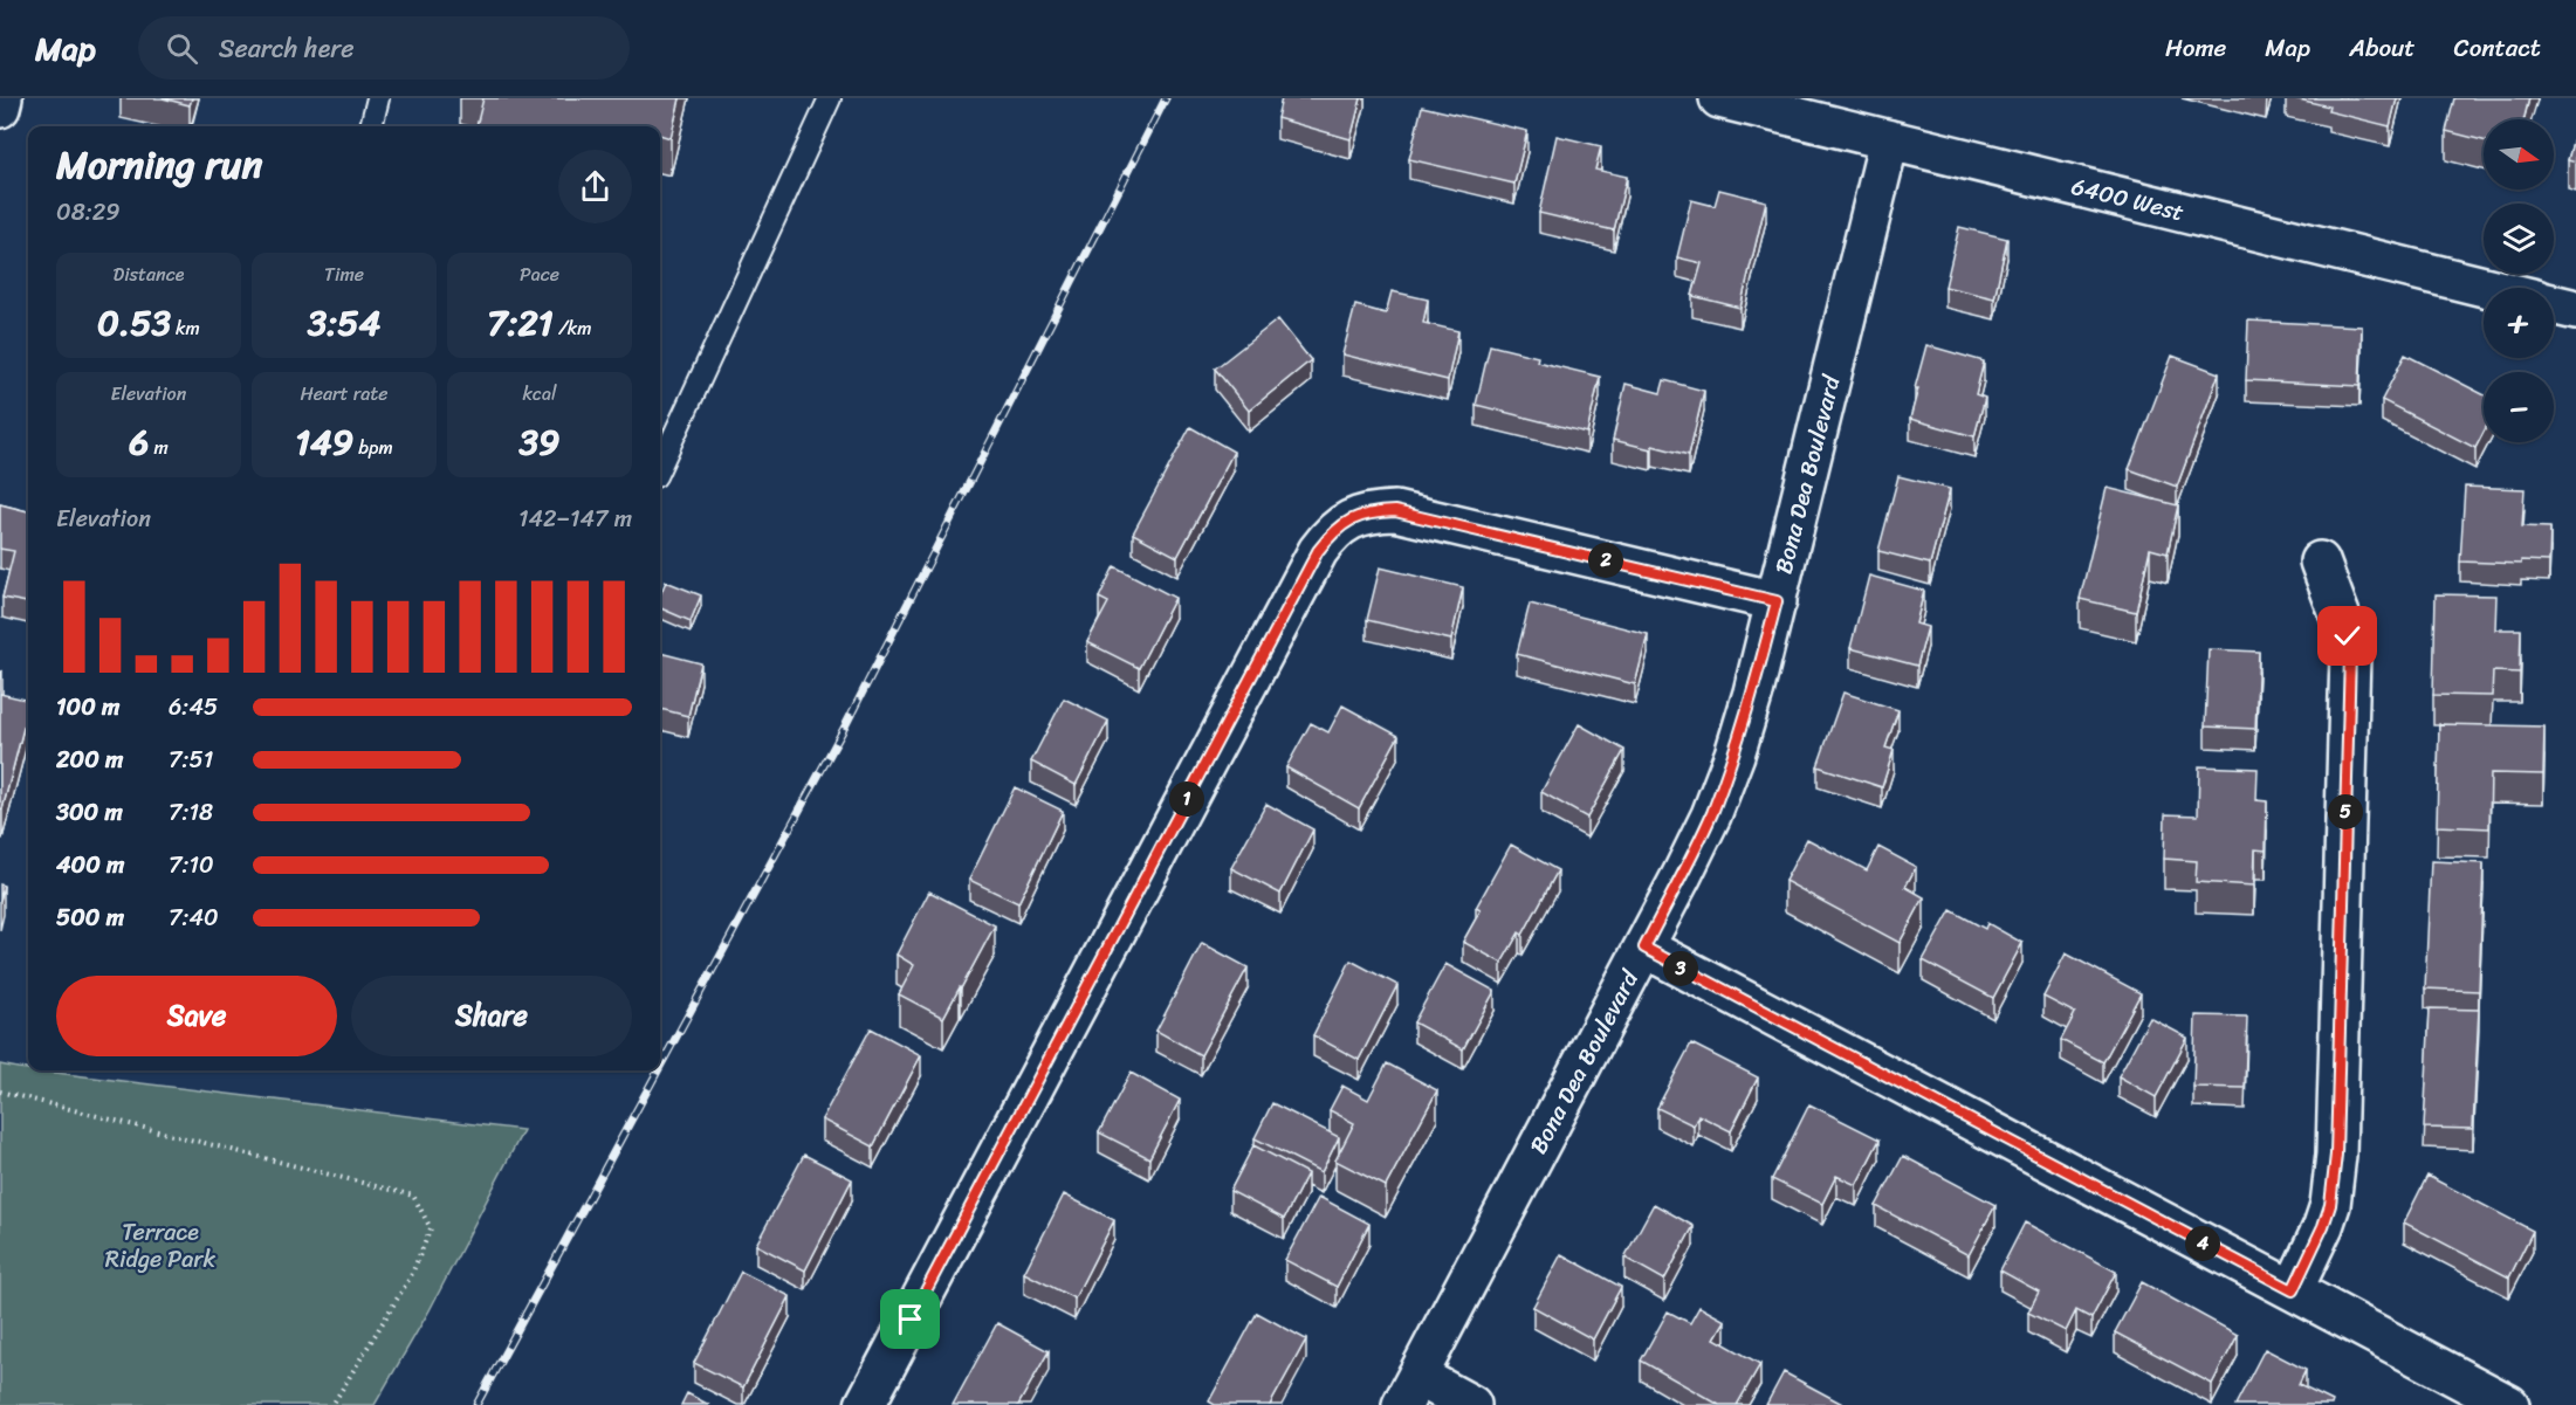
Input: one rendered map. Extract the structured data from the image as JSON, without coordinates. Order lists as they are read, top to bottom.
{
  "streets": {
    "street": ["6400 West", "Bona Dea Boulevard"]
  },
  "crossings": [
    ["6400 West", "Bona Dea Boulevard"]
  ],
  "parks": ["Terrace Ridge Park"],
  "north": "right",
  "page": {
    "header": "Map",
    "search": "Search here",
    "nav": [
      "Home",
      "Map",
      "About",
      "Contact"
    ],
    "map_buttons": ["+", "−"],
    "heading": ["Morning run", "08:29"],
    "stats": [
      ["Distance", "0.53 km"],
      ["Time", "3:54"],
      ["Pace", "7:21 /km"],
      ["Elevation", "6 m"],
      ["Heart rate", "149 bpm"],
      ["kcal", "39"]
    ],
    "chart": ["Elevation", "142–147 m"],
    "pins": [
      "2",
      "1",
      "5",
      "3",
      "4"
    ],
    "list": [
      {
        "name": "100 m",
        "note": "6:45"
      },
      {
        "name": "200 m",
        "note": "7:51"
      },
      {
        "name": "300 m",
        "note": "7:18"
      },
      {
        "name": "400 m",
        "note": "7:10"
      },
      {
        "name": "500 m",
        "note": "7:40"
      }
    ],
    "buttons": ["Save", "Share"]
  }
}
